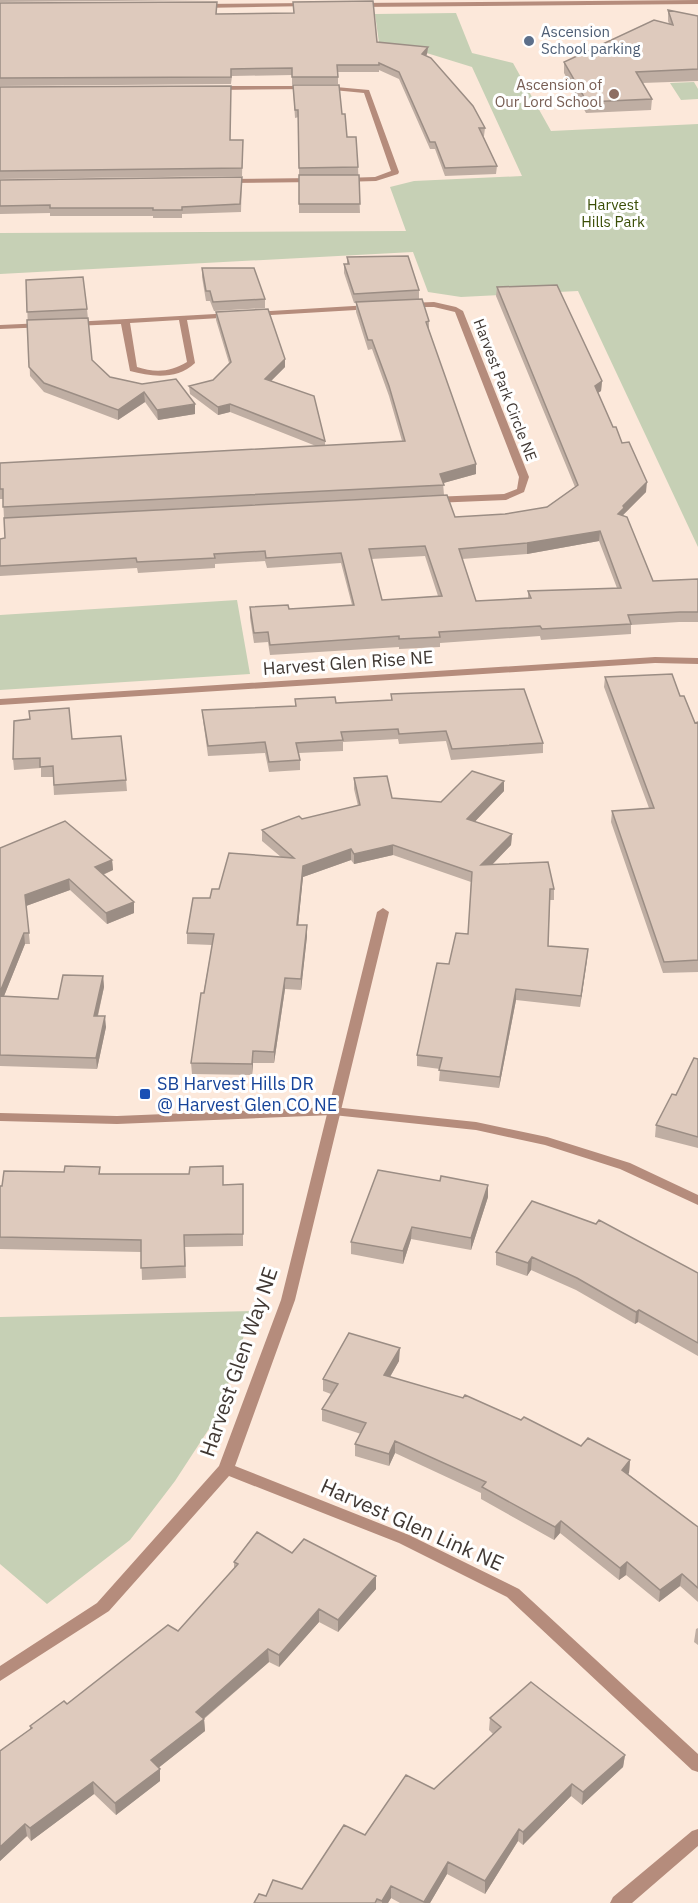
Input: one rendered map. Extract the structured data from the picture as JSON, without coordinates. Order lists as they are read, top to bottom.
{
  "streets": {
    "street": [
      "Harvest Park Circle NE",
      "Harvest Glen Rise NE",
      "Harvest Glen Way NE",
      "Harvest Glen Link NE"
    ]
  },
  "crossings": [
    ["Harvest Glen Way NE", "Harvest Glen Link NE"]
  ],
  "parks": ["Harvest Hills Park"],
  "places": {
    "other": ["Ascension School parking", "Ascension of Our Lord School"],
    "transit": ["SB Harvest Hills DR @ Harvest Glen CO NE"]
  }
}
